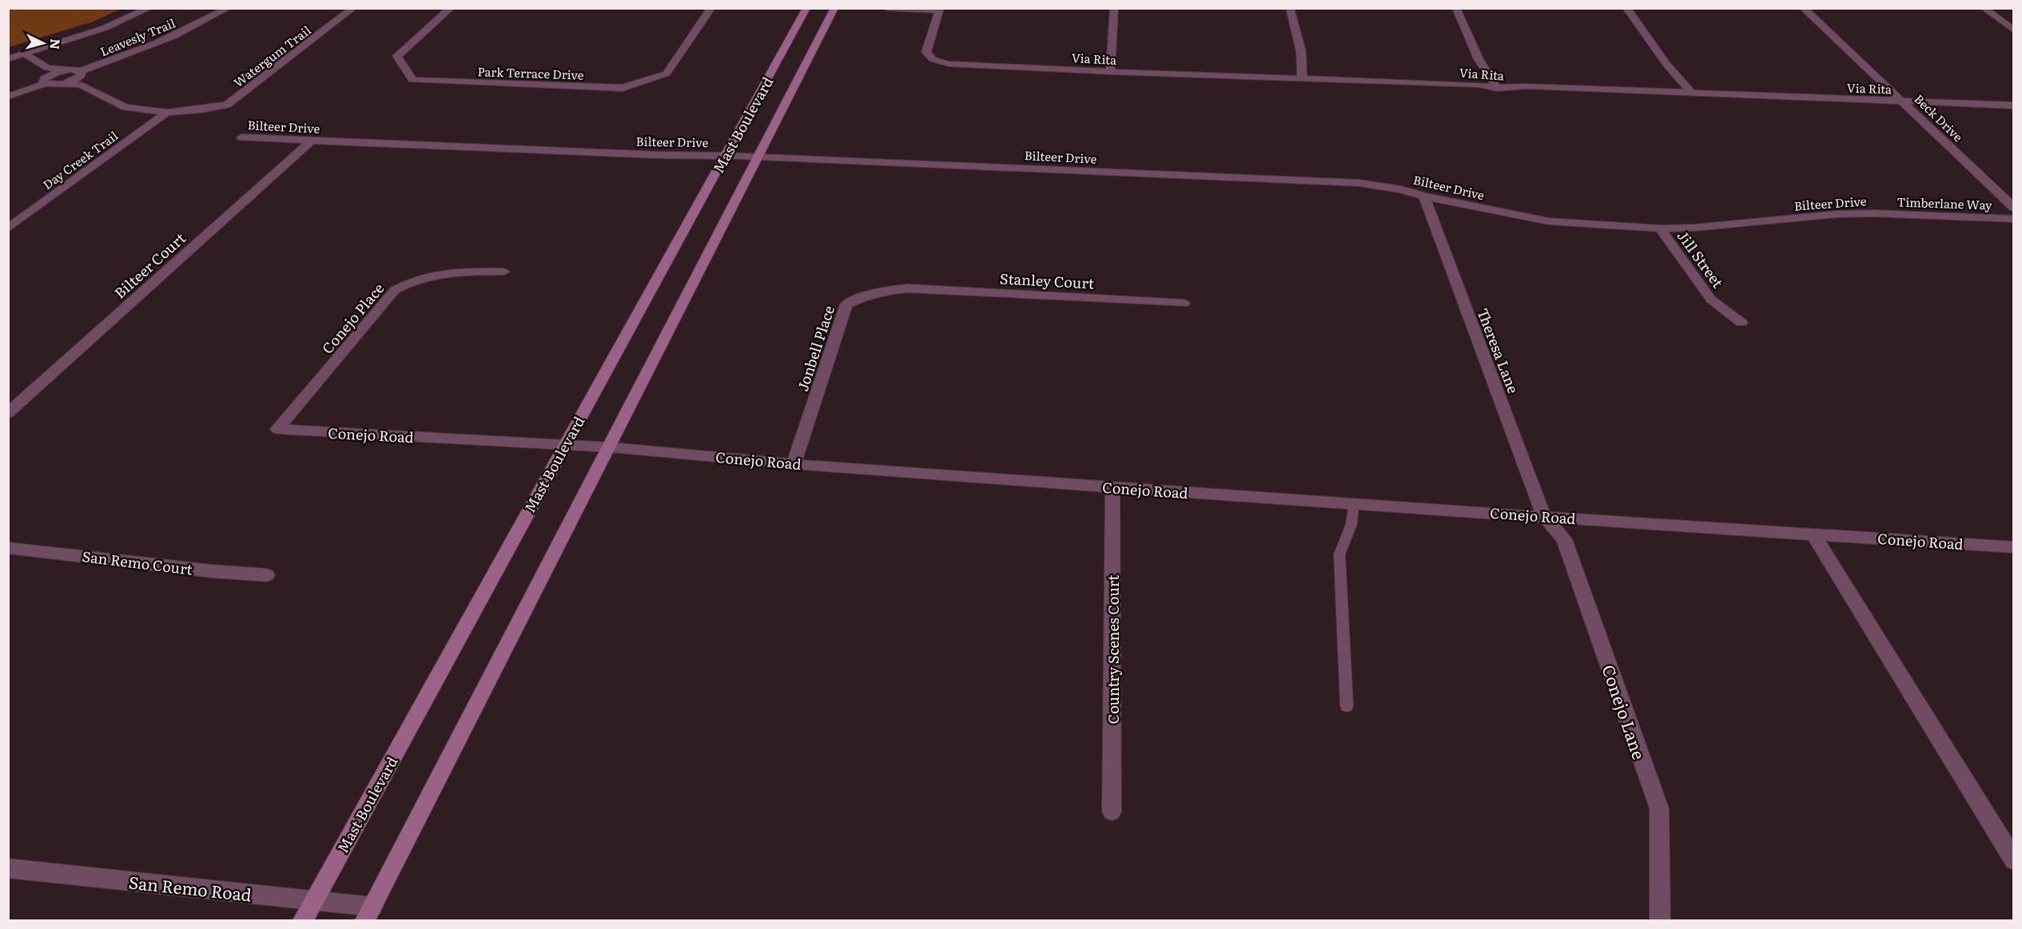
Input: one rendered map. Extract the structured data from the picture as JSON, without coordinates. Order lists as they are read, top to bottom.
{
  "streets": {
    "main road": ["Mast Boulevard"],
    "street": [
      "Leavesly Trail",
      "Watergum Trail",
      "Via Rita",
      "Park Terrace Drive",
      "Beck Drive",
      "Bilteer Drive",
      "Day Creek Trail",
      "Timberlane Way",
      "Jill Street",
      "Bilteer Court",
      "Stanley Court",
      "Conejo Place",
      "Jonbell Place",
      "Theresa Lane",
      "Conejo Road",
      "San Remo Court",
      "Country Scenes Court",
      "Conejo Lane",
      "San Remo Road"
    ]
  },
  "crossings": [
    ["Watergum Trail", "Day Creek Trail"],
    ["Via Rita", "Beck Drive"],
    ["Mast Boulevard", "Bilteer Drive"],
    ["Mast Boulevard", "Conejo Road"],
    ["Mast Boulevard", "San Remo Road"],
    ["Bilteer Drive", "Timberlane Way"],
    ["Bilteer Drive", "Jill Street"],
    ["Bilteer Drive", "Bilteer Court"],
    ["Bilteer Drive", "Theresa Lane"],
    ["Stanley Court", "Jonbell Place"],
    ["Conejo Place", "Conejo Road"],
    ["Jonbell Place", "Conejo Road"],
    ["Theresa Lane", "Conejo Road"],
    ["Theresa Lane", "Conejo Lane"],
    ["Conejo Road", "Country Scenes Court"],
    ["Conejo Road", "Conejo Lane"]
  ],
  "north": "right"
}
